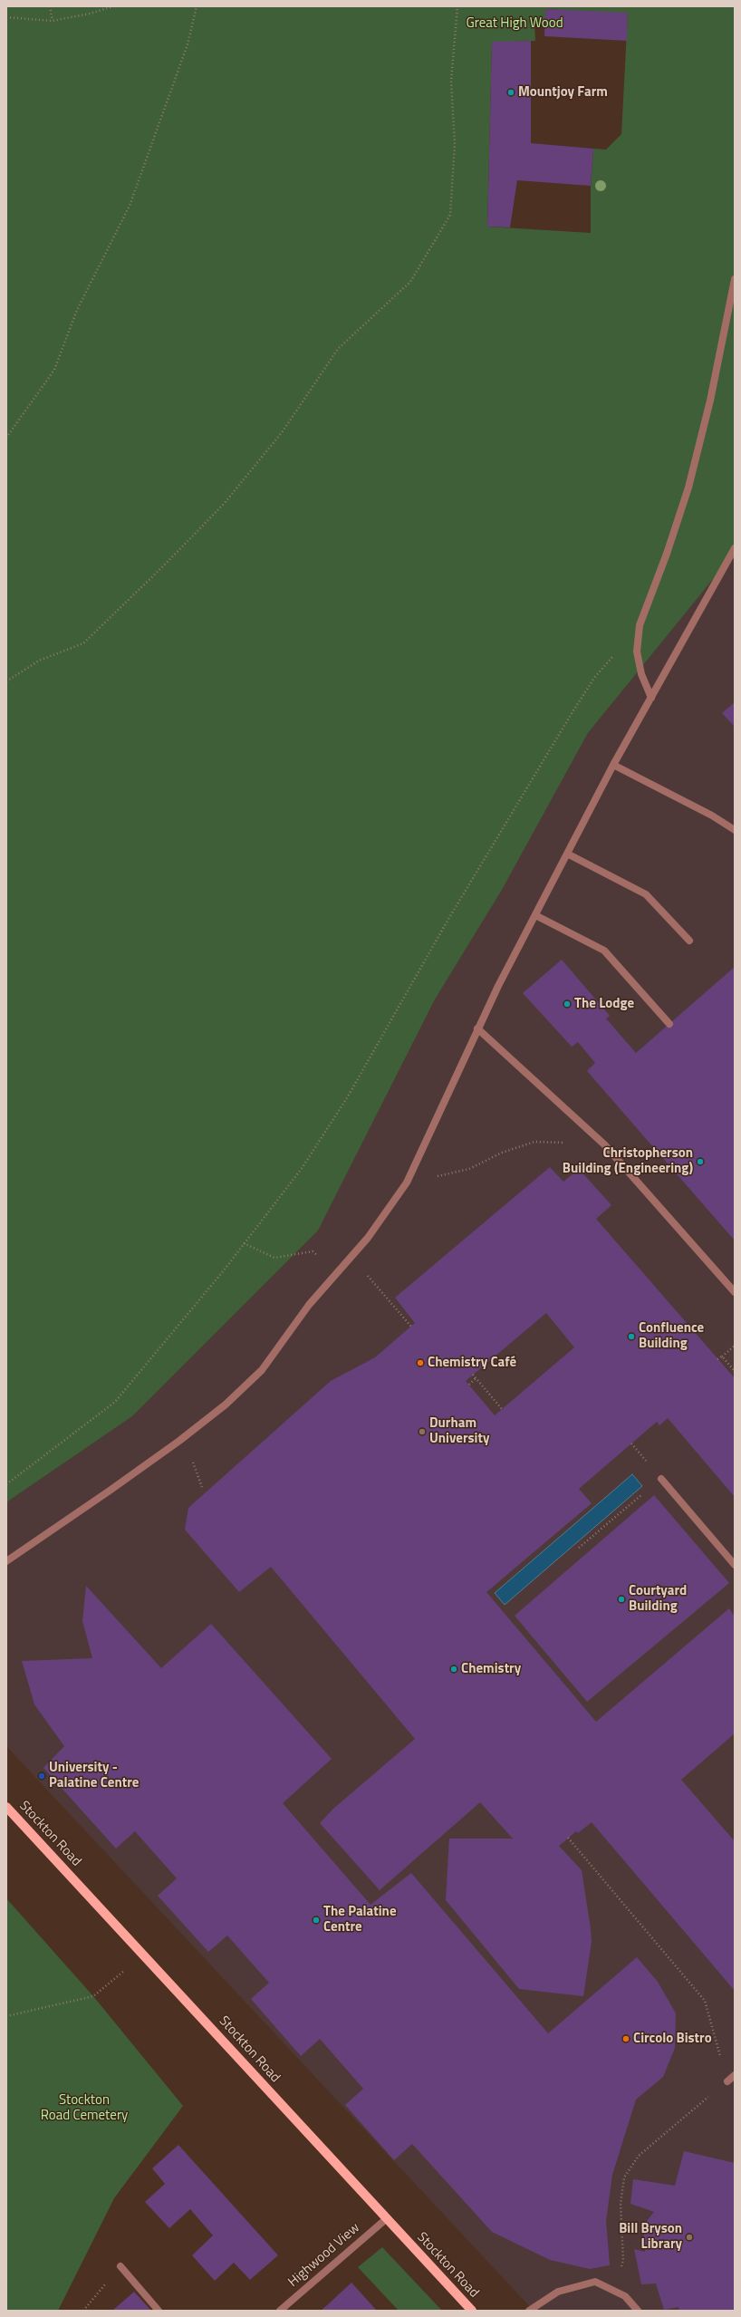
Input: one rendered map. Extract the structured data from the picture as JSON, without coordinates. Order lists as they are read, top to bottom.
{
  "streets": {
    "main road": ["Stockton Road"],
    "street": ["Highwood View"]
  },
  "crossings": [
    ["Stockton Road", "Highwood View"]
  ],
  "parks": ["Great High Wood", "Stockton Road Cemetery"],
  "places": [
    "Mountjoy Farm",
    "The Lodge",
    "Christopherson Building (Engineering)",
    "Confluence Building",
    "Chemistry Café",
    "Durham University",
    "Courtyard Building",
    "Chemistry",
    "University - Palatine Centre",
    "The Palatine Centre",
    "Circolo Bistro",
    "Bill Bryson Library"
  ]
}
